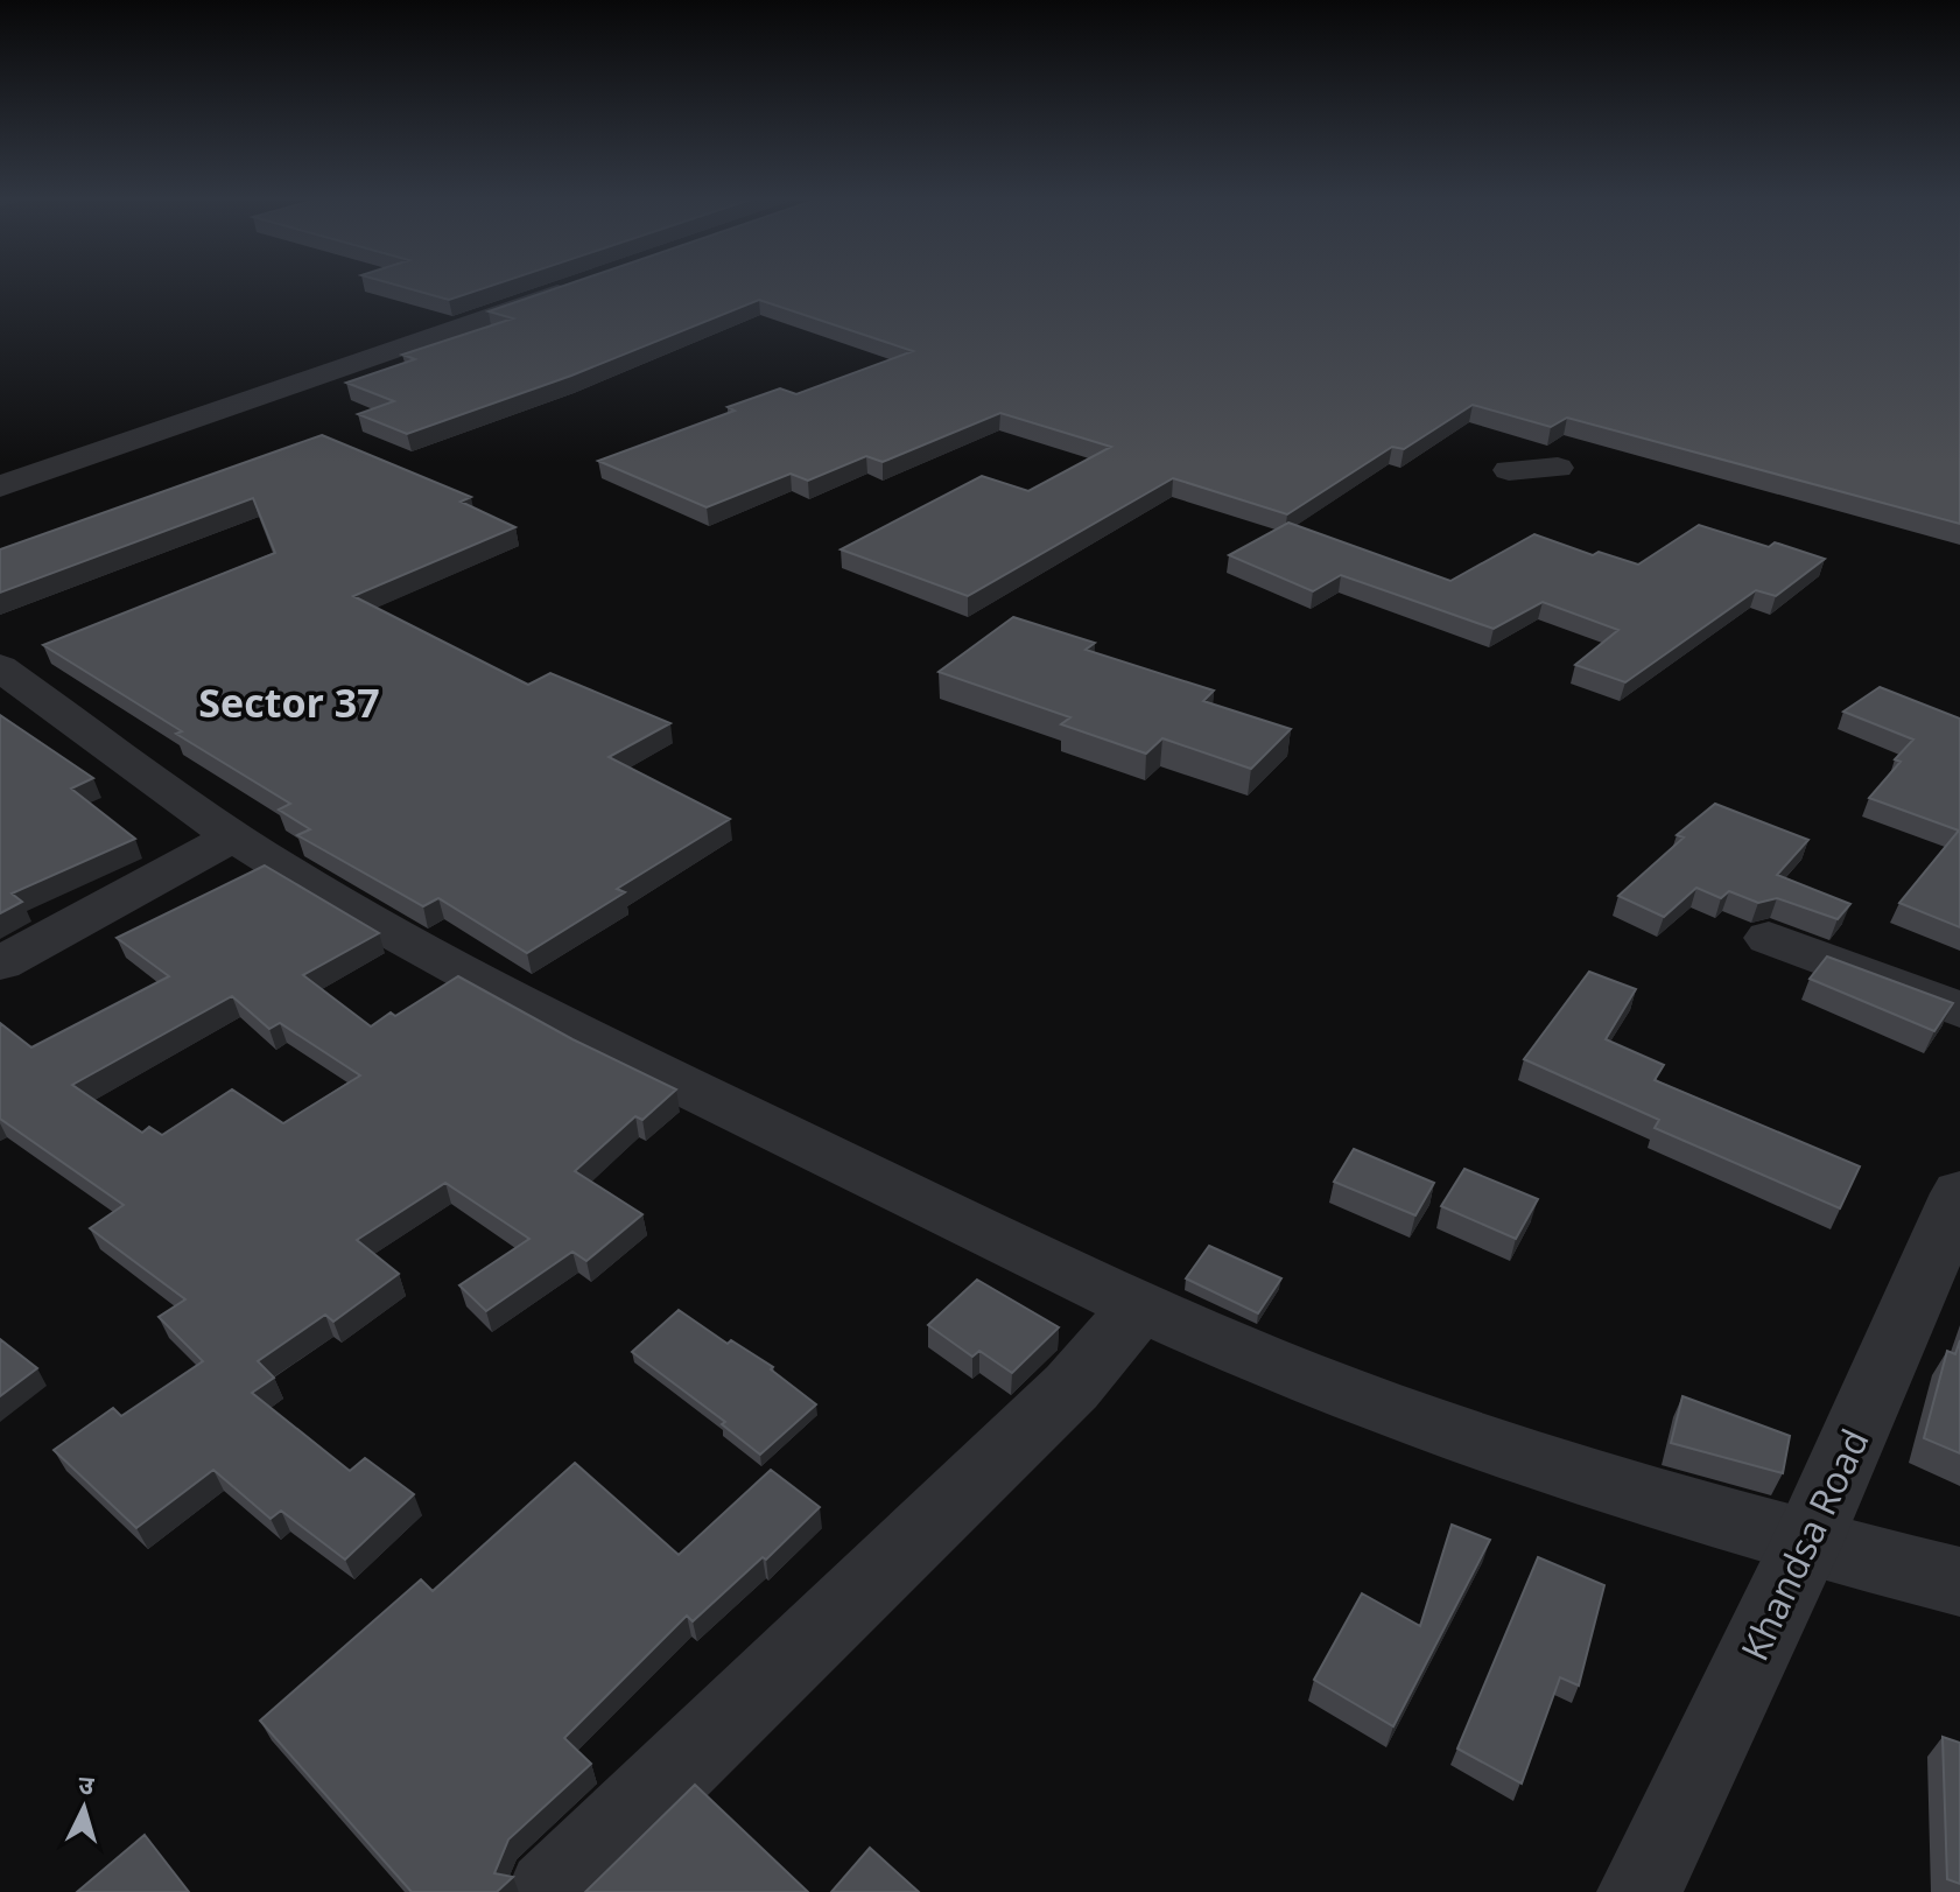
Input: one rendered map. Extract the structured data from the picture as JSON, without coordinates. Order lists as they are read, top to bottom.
{
  "streets": {
    "street": ["Khandsa Road"]
  },
  "districts": ["Sector 37"],
  "north": "top"
}
